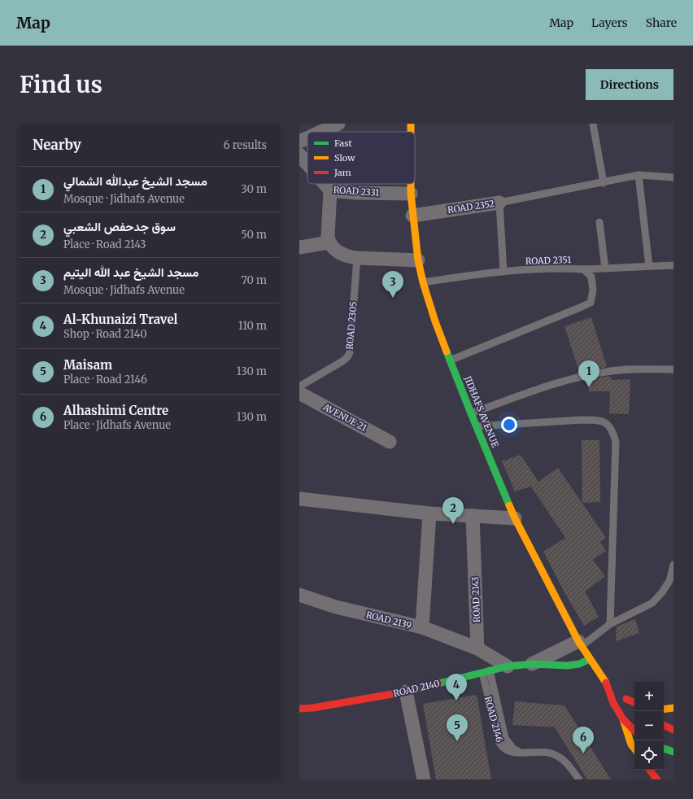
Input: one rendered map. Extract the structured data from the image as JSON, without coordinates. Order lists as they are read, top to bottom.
{
  "streets": {
    "street": [
      "ROAD 2331",
      "ROAD 2352",
      "JIDHAFS AVENUE",
      "AVENUE 21",
      "ROAD 2143",
      "ROAD 2139",
      "ROAD 2140"
    ],
    "lane": ["ROAD 2351", "ROAD 2305", "ROAD 2146"]
  },
  "crossings": [
    ["ROAD 2331", "JIDHAFS AVENUE"],
    ["ROAD 2352", "ROAD 2351"],
    ["ROAD 2352", "JIDHAFS AVENUE"],
    ["ROAD 2351", "JIDHAFS AVENUE"],
    ["JIDHAFS AVENUE", "ROAD 2140"],
    ["ROAD 2143", "ROAD 2139"],
    ["ROAD 2140", "ROAD 2146"]
  ],
  "legend": ["Fast", "Slow", "Jam"],
  "page": {
    "header": "Map",
    "nav": ["Map", "Layers", "Share"],
    "buttons": "Directions",
    "title": "Find us",
    "heading": ["Nearby", "6 results"],
    "list": [
      {
        "mark": "1",
        "name": "مسجد الشيخ عبدالله الشمالي",
        "note": "Mosque · Jidhafs Avenue",
        "value": "30 m"
      },
      {
        "mark": "2",
        "name": "سوق جدحفص الشعبي",
        "note": "Place · Road 2143",
        "value": "50 m"
      },
      {
        "mark": "3",
        "name": "مسجد الشيخ عبد الله اليتيم",
        "note": "Mosque · Jidhafs Avenue",
        "value": "70 m"
      },
      {
        "mark": "4",
        "name": "Al-Khunaizi Travel",
        "note": "Shop · Road 2140",
        "value": "110 m"
      },
      {
        "mark": "5",
        "name": "Maisam",
        "note": "Place · Road 2146",
        "value": "130 m"
      },
      {
        "mark": "6",
        "name": "Alhashimi Centre",
        "note": "Place · Jidhafs Avenue",
        "value": "130 m"
      }
    ],
    "pins": [
      "3",
      "1",
      "2",
      "4",
      "5",
      "6"
    ],
    "map_buttons": ["+", "−"]
  }
}
